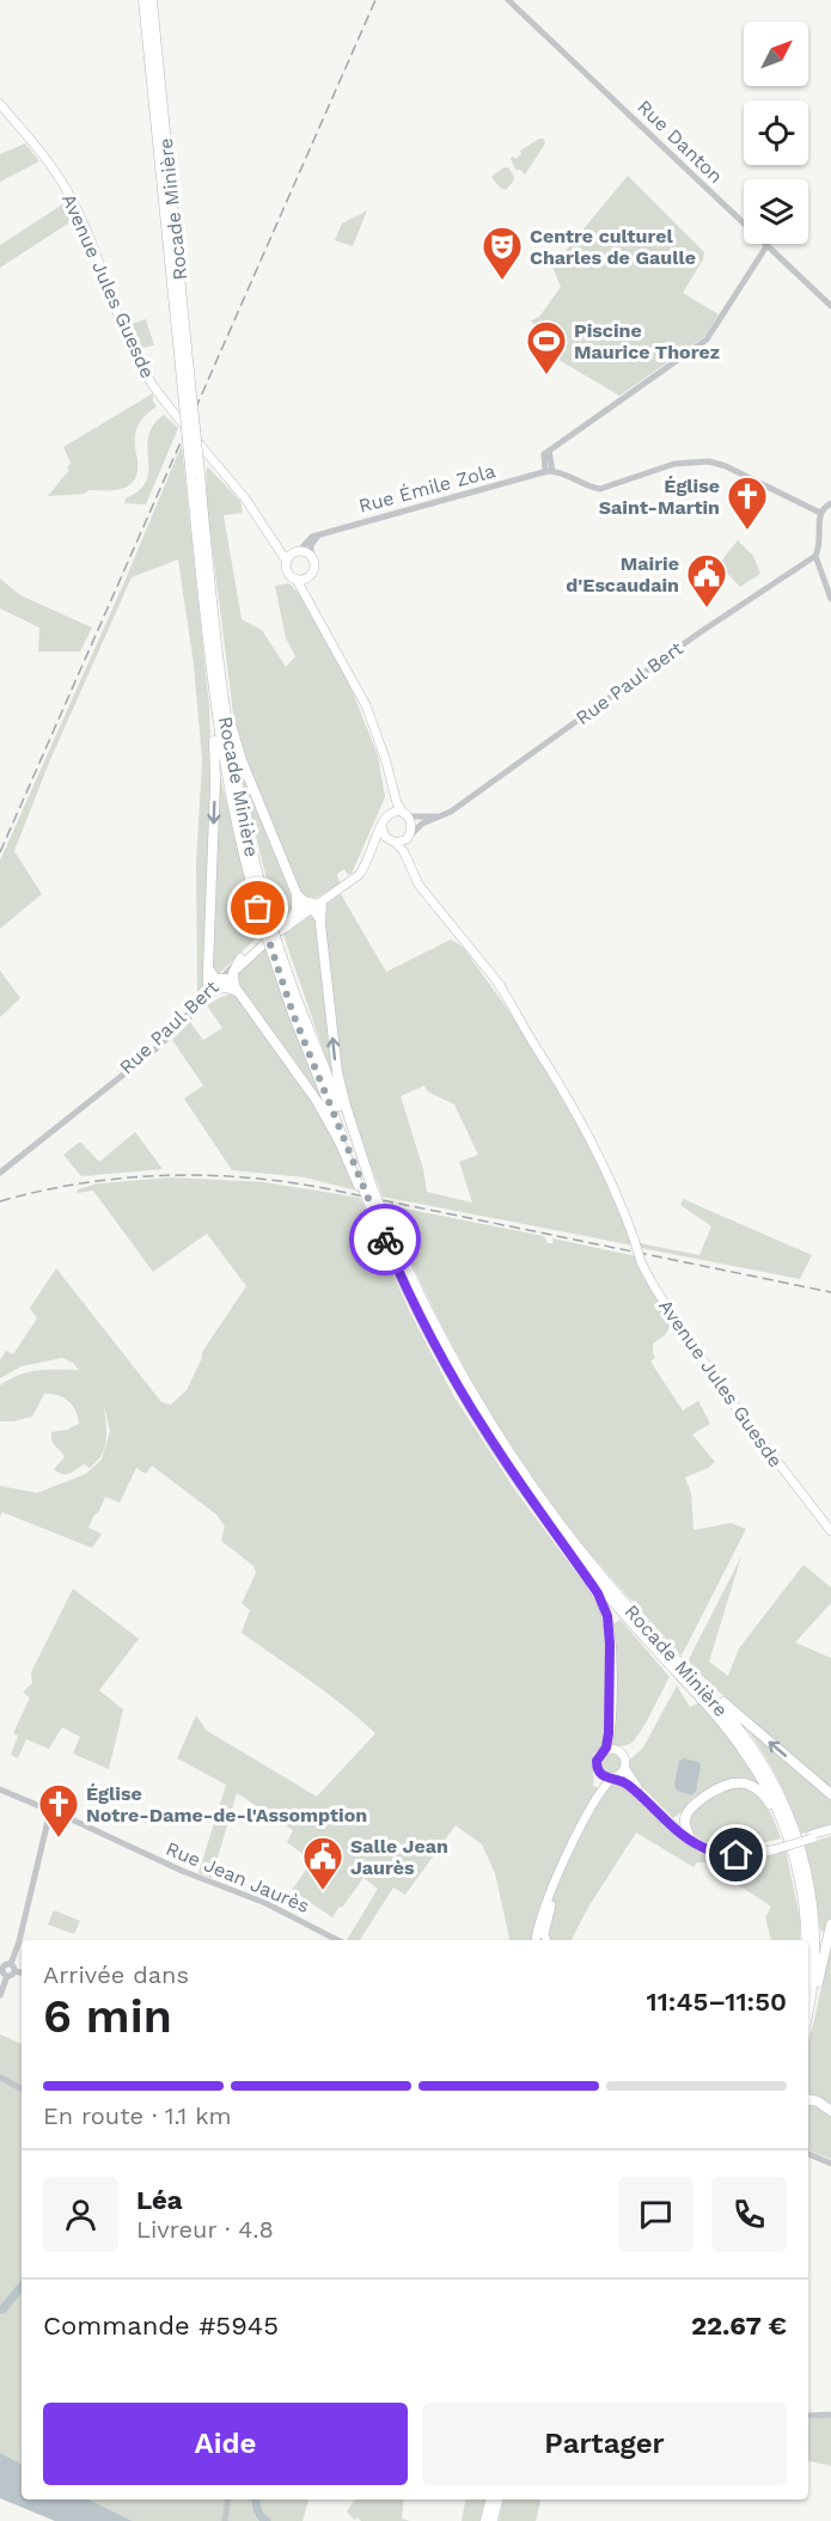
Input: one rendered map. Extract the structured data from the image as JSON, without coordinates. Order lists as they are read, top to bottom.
{
  "streets": {
    "highway": ["Rocade Minière"],
    "main road": ["Avenue Jules Guesde", "Rue Paul Bert"],
    "street": ["Rue Danton", "Rue Émile Zola", "Rue Jean Jaurès"]
  },
  "crossings": [
    ["Avenue Jules Guesde", "Rue Émile Zola"],
    ["Avenue Jules Guesde", "Rue Paul Bert"]
  ],
  "places": {
    "theatre": ["Centre culturel Charles de Gaulle"],
    "sports": ["Piscine Maurice Thorez"],
    "church": ["Église Saint-Martin", "Église Notre-Dame-de-l'Assomption"],
    "public building": ["Mairie d'Escaudain", "Salle Jean Jaurès"]
  },
  "north": "top right",
  "page": {
    "heading": ["6 min", "Arrivée dans", "11:45–11:50"],
    "panel": [
      "Léa",
      "Livreur · 4.8",
      "Commande #5945",
      "22.67 €"
    ],
    "bar": "En route · 1.1 km",
    "buttons": ["Aide", "Partager"]
  }
}
